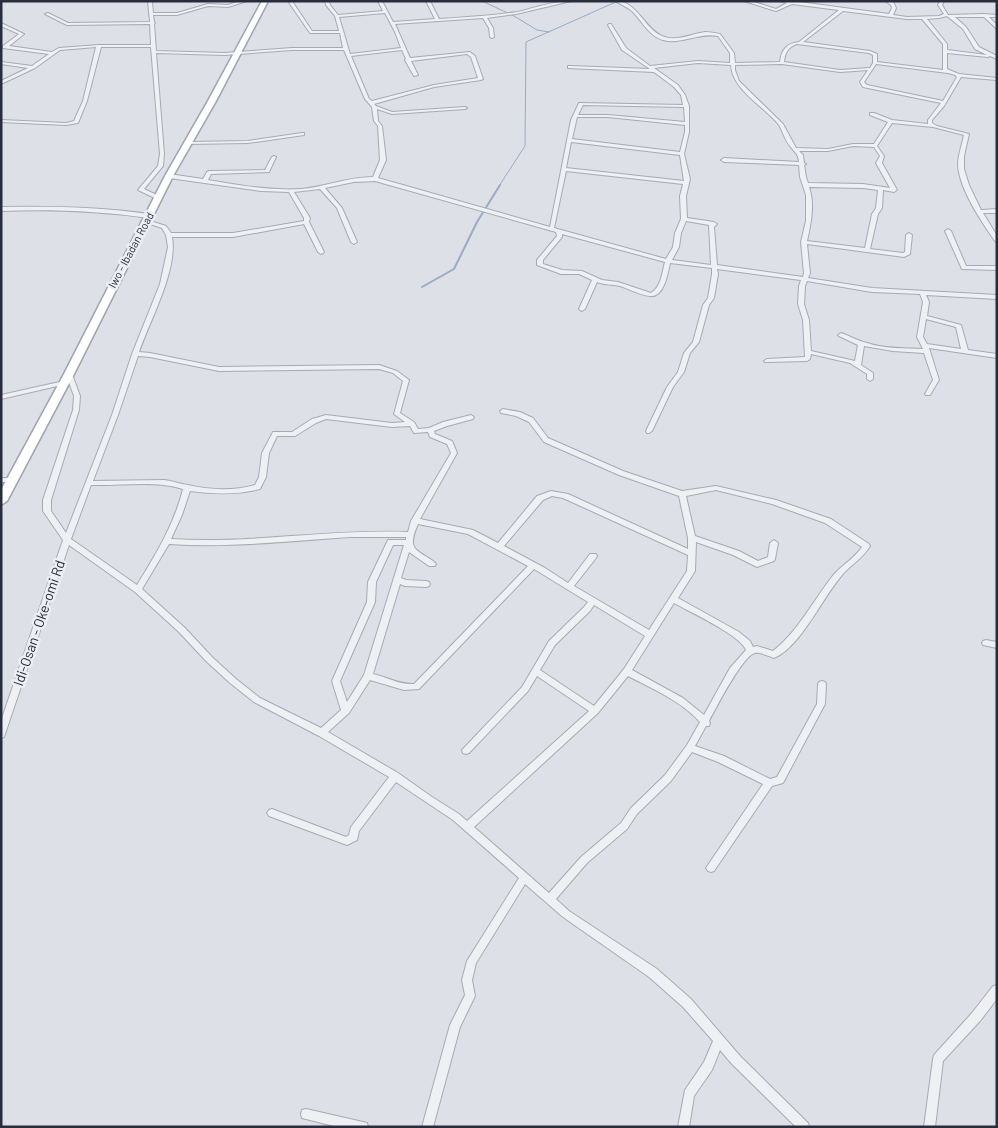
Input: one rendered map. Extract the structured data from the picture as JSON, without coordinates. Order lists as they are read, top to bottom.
{
  "streets": {
    "main road": ["Iwo - Ibadan Road"],
    "street": ["Idi-Osan - Oke-omi Rd"]
  }
}
